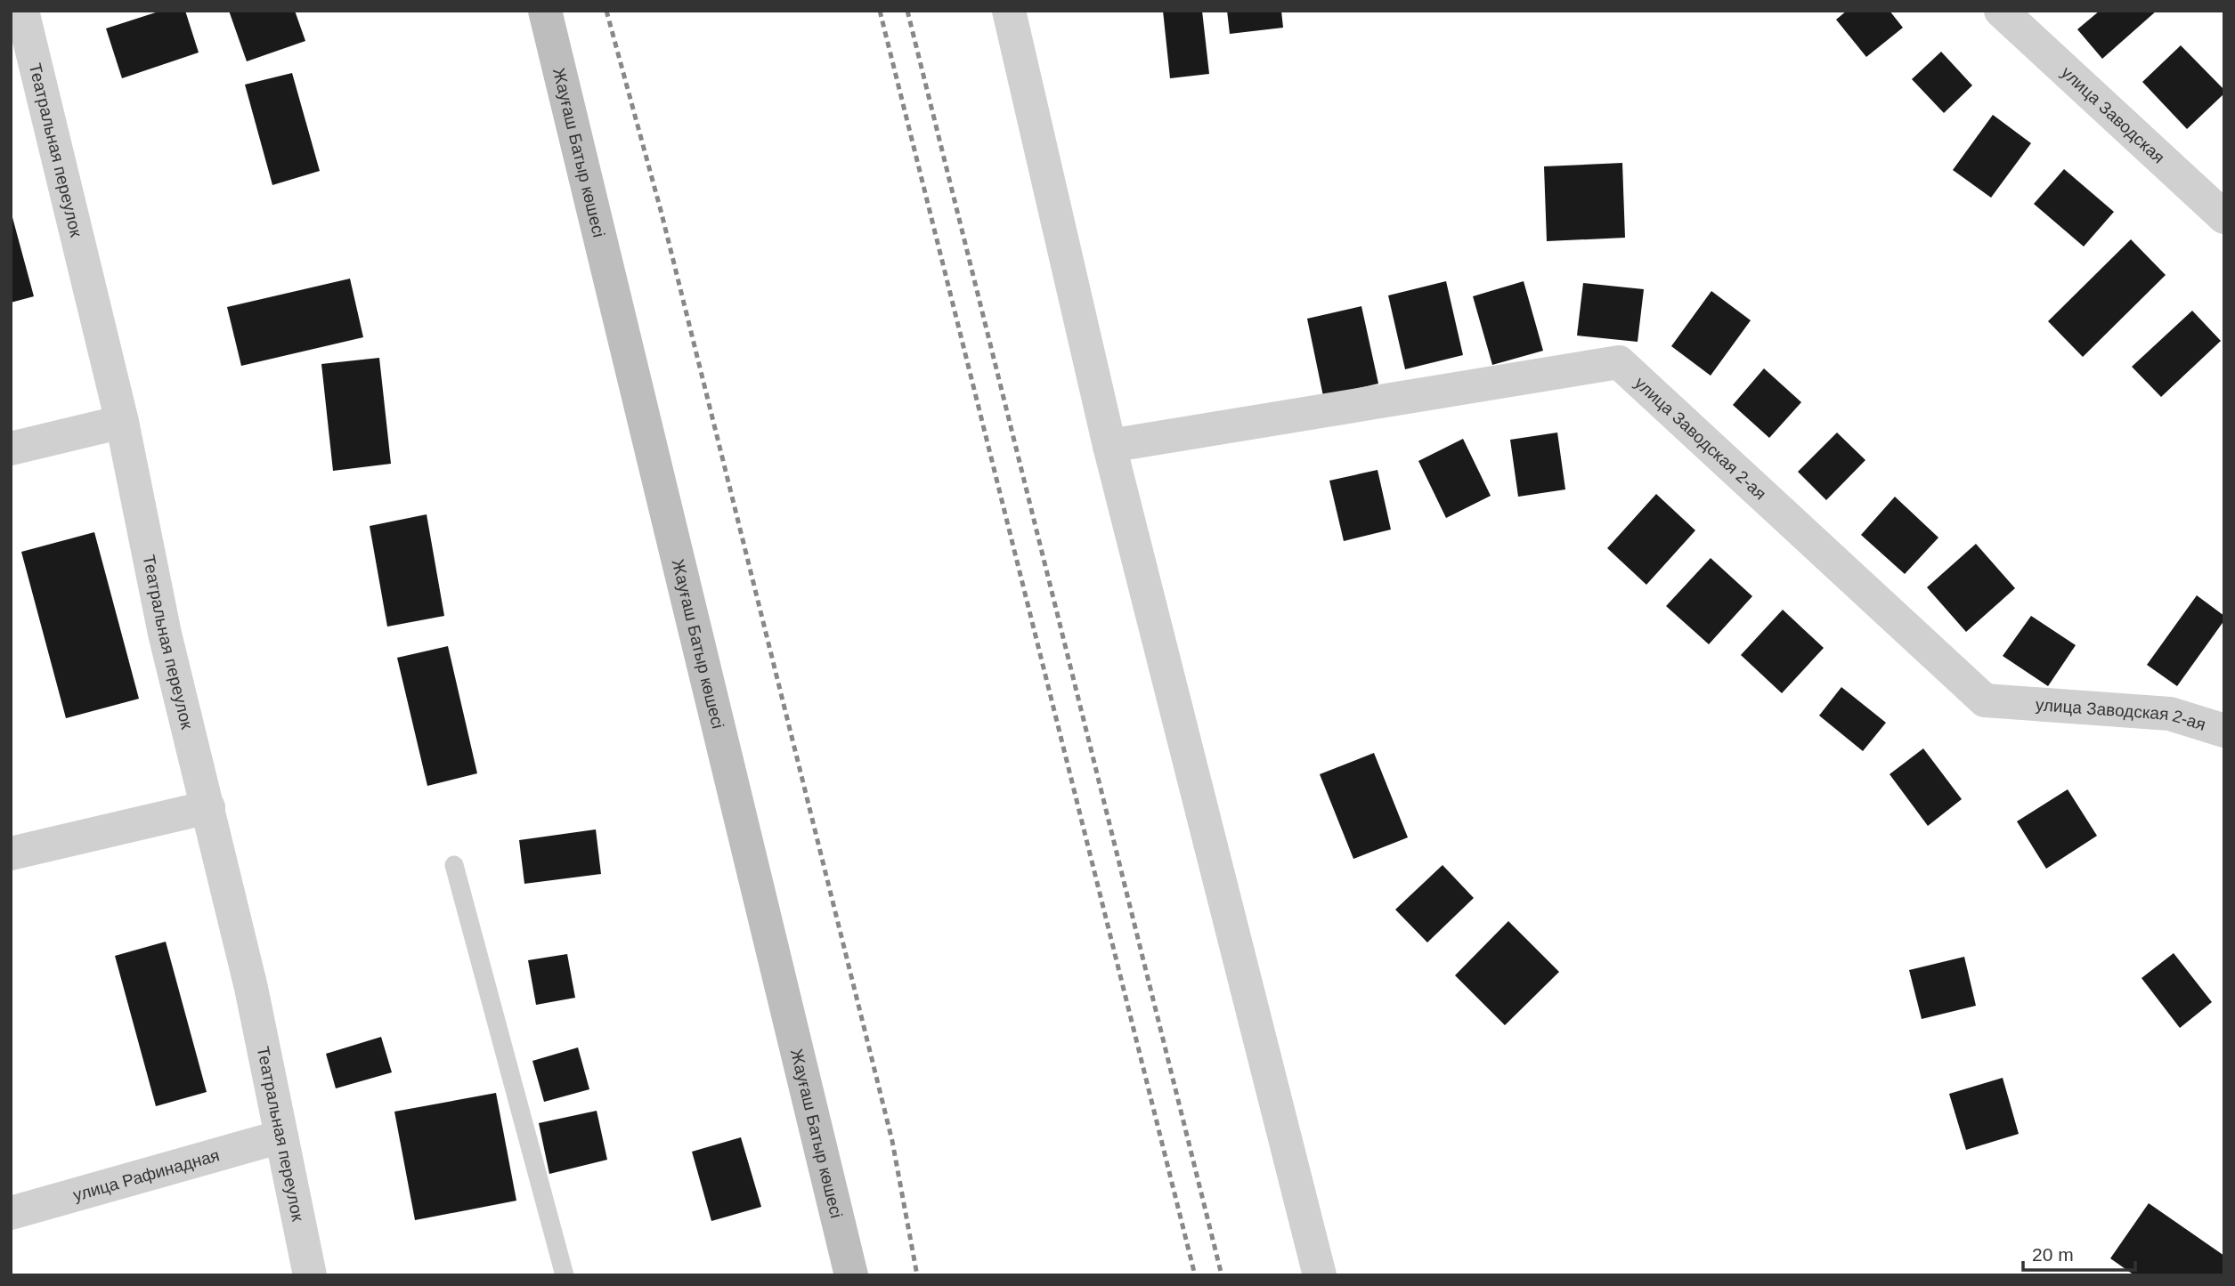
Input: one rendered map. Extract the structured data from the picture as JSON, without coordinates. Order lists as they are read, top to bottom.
{
  "streets": {
    "main road": ["Жауғаш Батыр көшесі"],
    "street": [
      "улица Заводская",
      "Театральная переулок",
      "улица Заводская 2-ая",
      "улица Рафинадная"
    ]
  },
  "crossings": [
    ["Театральная переулок", "улица Рафинадная"]
  ],
  "scale_bar": "20 m"
}
